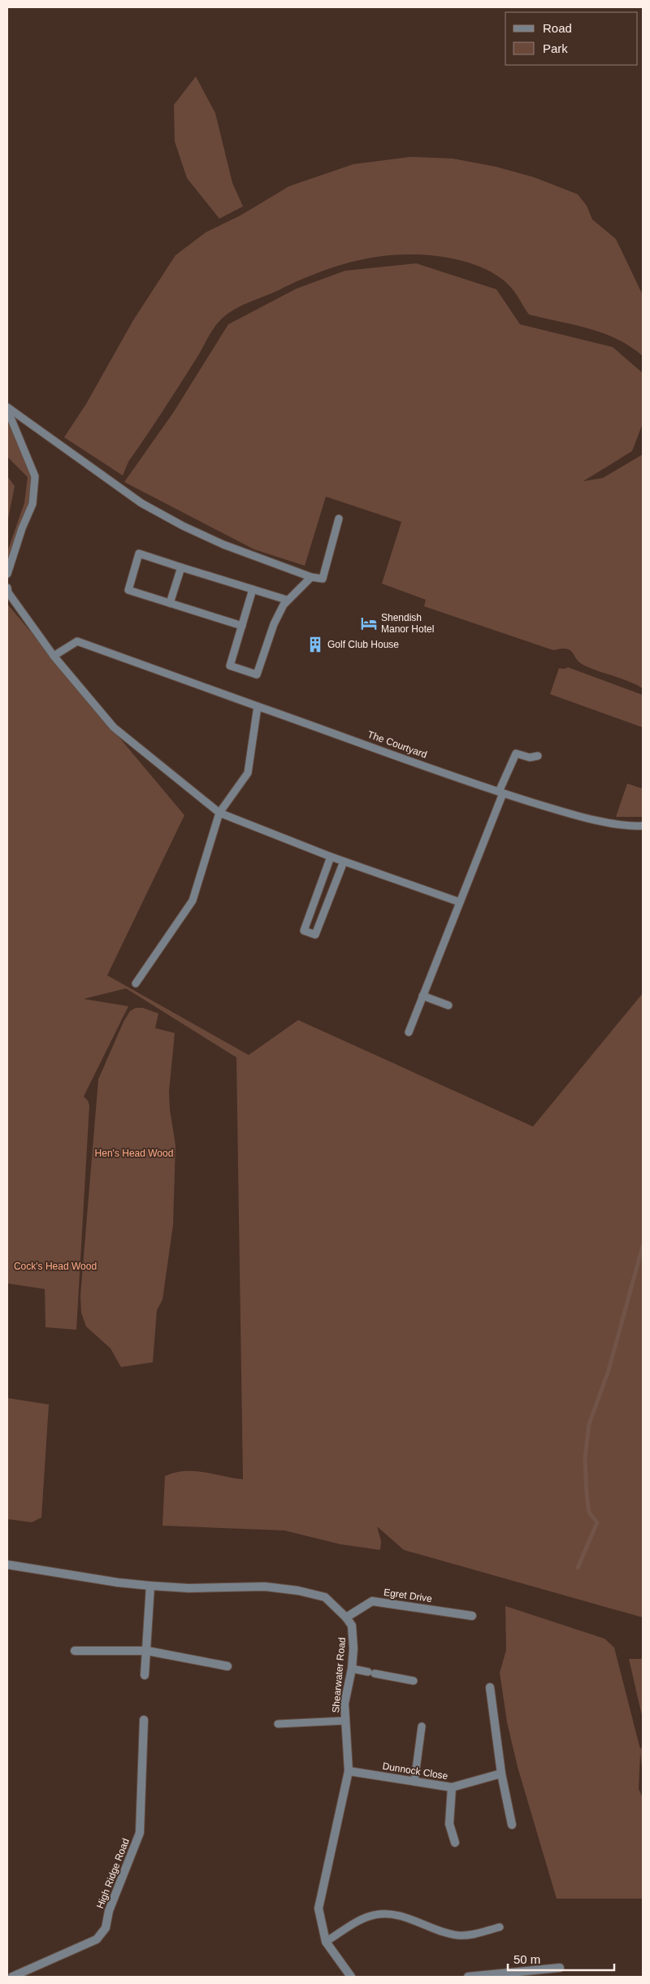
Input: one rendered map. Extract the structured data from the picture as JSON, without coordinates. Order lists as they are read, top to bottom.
{
  "streets": {
    "street": [
      "Egret Drive",
      "Shearwater Road",
      "Dunnock Close",
      "High Ridge Road"
    ],
    "lane": ["The Courtyard"]
  },
  "crossings": [
    ["Egret Drive", "Shearwater Road"],
    ["Shearwater Road", "Dunnock Close"]
  ],
  "parks": ["Hen's Head Wood", "Cock's Head Wood"],
  "places": {
    "hotel": ["Shendish Manor Hotel"],
    "building": ["Golf Club House"]
  },
  "legend": ["Road", "Park"],
  "scale_bar": "50 m"
}
